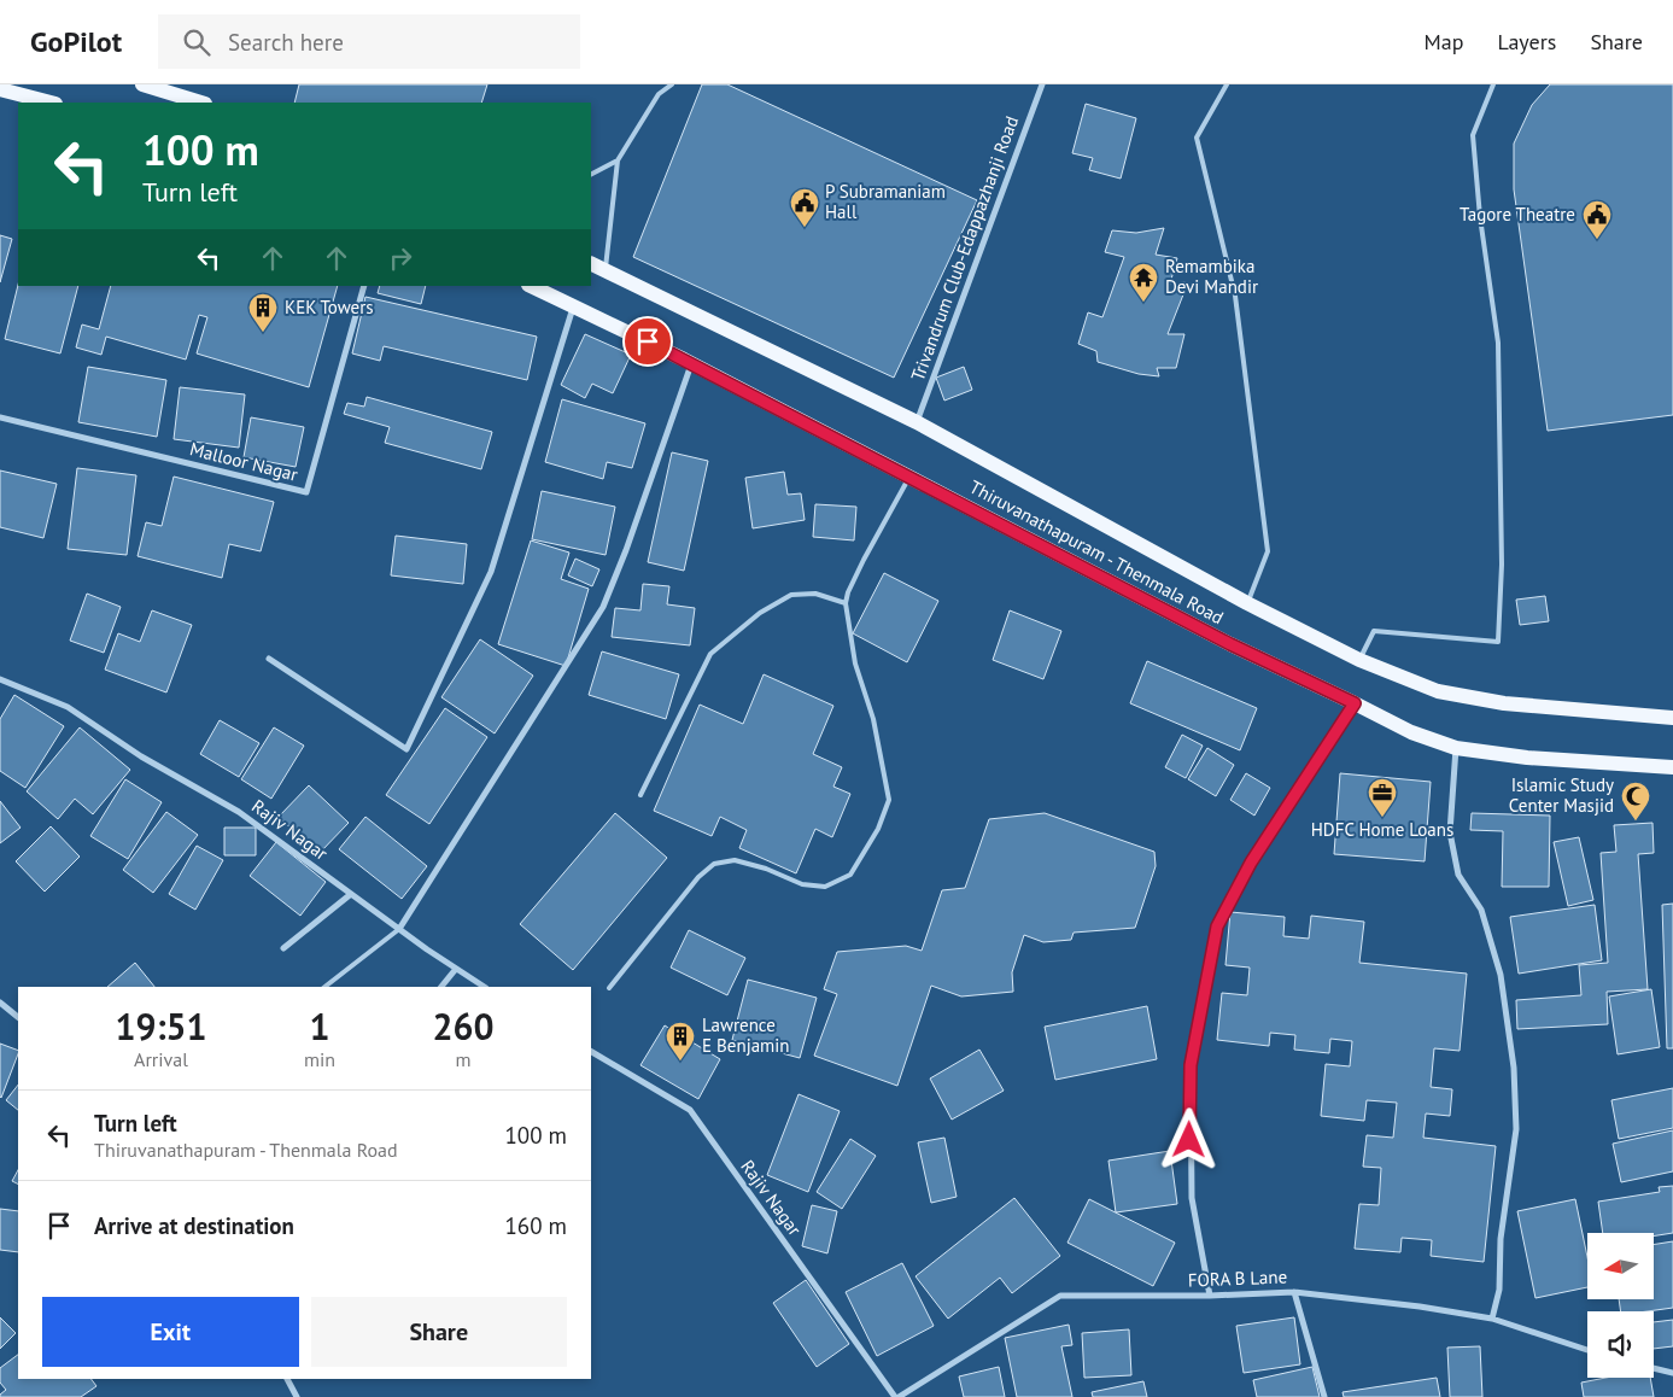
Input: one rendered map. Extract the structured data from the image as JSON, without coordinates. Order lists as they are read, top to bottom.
{
  "streets": {
    "main road": ["Thiruvanathapuram - Thenmala Road"],
    "street": [
      "Trivandrum Club-Edappazhanji Road",
      "Malloor Nagar",
      "Rajiv Nagar",
      "FORA B Lane"
    ]
  },
  "crossings": [
    ["Rajiv Nagar", "FORA B Lane"]
  ],
  "places": {
    "public building": ["P Subramaniam Hall", "Tagore Theatre"],
    "temple": ["Remambika Devi Mandir"],
    "building": ["KEK Towers", "Lawrence E Benjamin"],
    "office": ["HDFC Home Loans"],
    "mosque": ["Islamic Study Center Masjid"]
  },
  "north": "left",
  "page": {
    "header": "GoPilot",
    "search": "Search here",
    "nav": ["Map", "Layers", "Share"],
    "turn": ["100 m", "Turn left"],
    "eta": [
      "19:51",
      "Arrival",
      "1",
      "min",
      "260",
      "m"
    ],
    "list": [
      {
        "name": "Turn left",
        "note": "Thiruvanathapuram - Thenmala Road",
        "value": "100 m"
      },
      {
        "name": "Arrive at destination",
        "value": "160 m"
      }
    ],
    "buttons": ["Exit", "Share"]
  }
}
